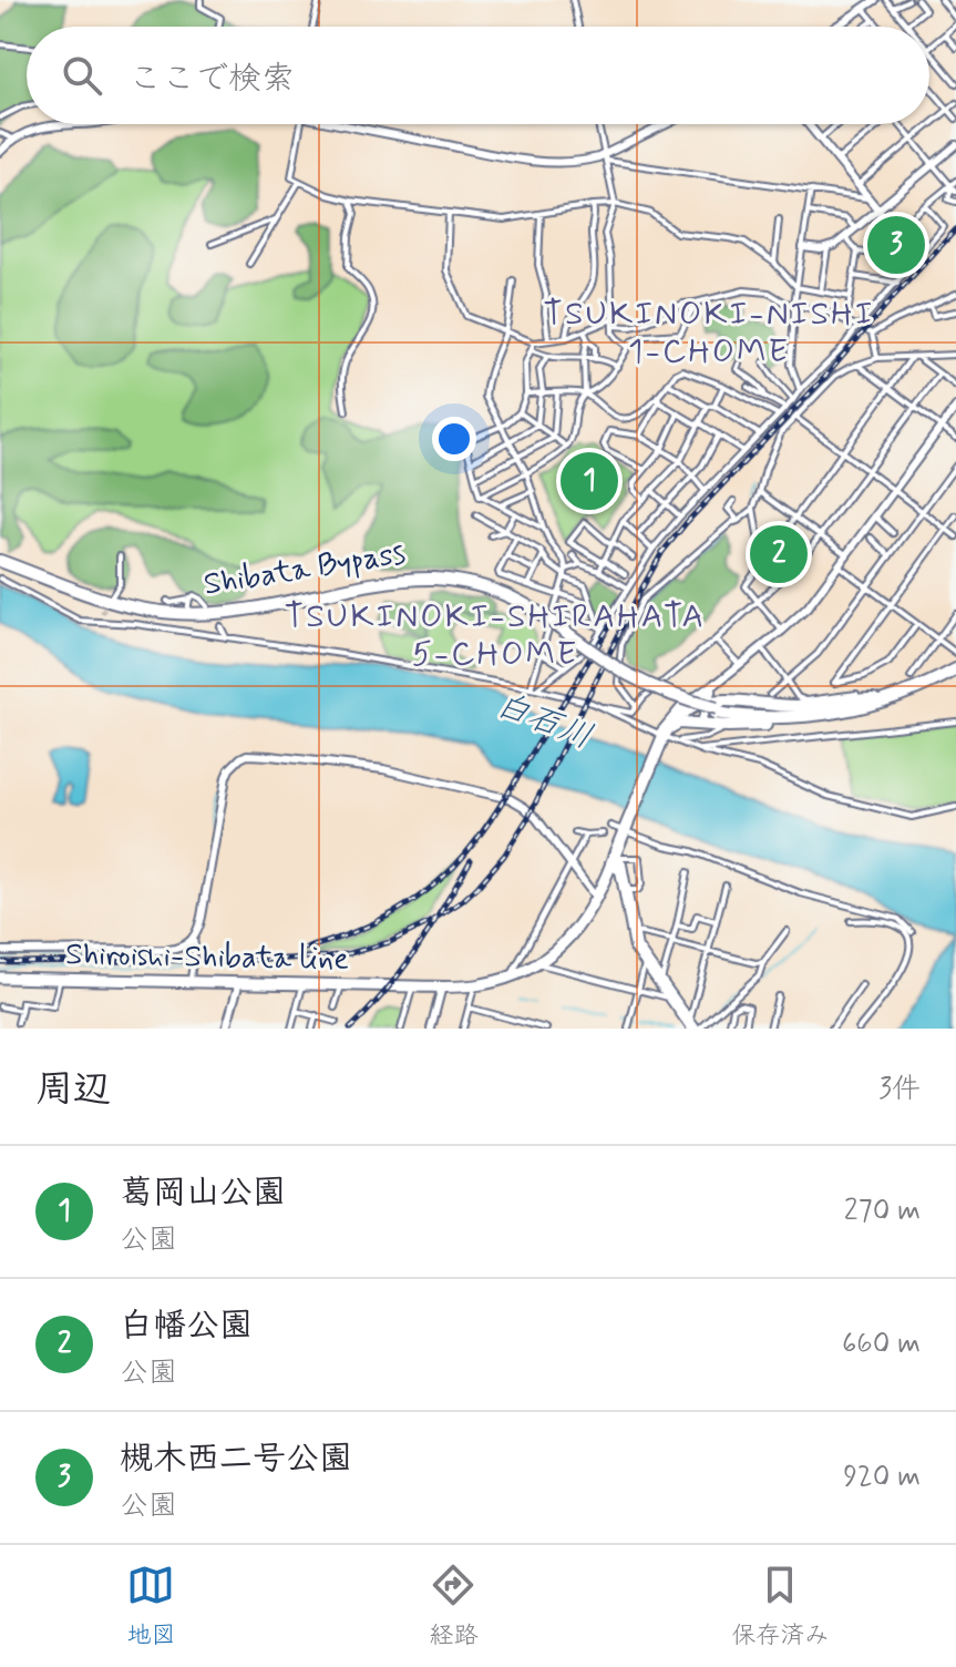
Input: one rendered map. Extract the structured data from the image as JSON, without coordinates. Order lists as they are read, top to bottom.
{
  "streets": {
    "highway": ["Shibata Bypass"],
    "main road": ["Shiroishi-Shibata line"]
  },
  "districts": ["TSUKINOKI-NISHI 1-CHOME", "TSUKINOKI-SHIRAHATA 5-CHOME"],
  "water": ["白石川"],
  "page": {
    "search": "ここで検索",
    "pins": ["3", "1", "2"],
    "heading": ["周辺", "3件"],
    "list": [
      {
        "mark": "1",
        "name": "葛岡山公園",
        "note": "公園",
        "value": "270 m"
      },
      {
        "mark": "2",
        "name": "白幡公園",
        "note": "公園",
        "value": "660 m"
      },
      {
        "mark": "3",
        "name": "槻木西二号公園",
        "note": "公園",
        "value": "920 m"
      }
    ],
    "nav": ["地図", "経路", "保存済み"]
  }
}
